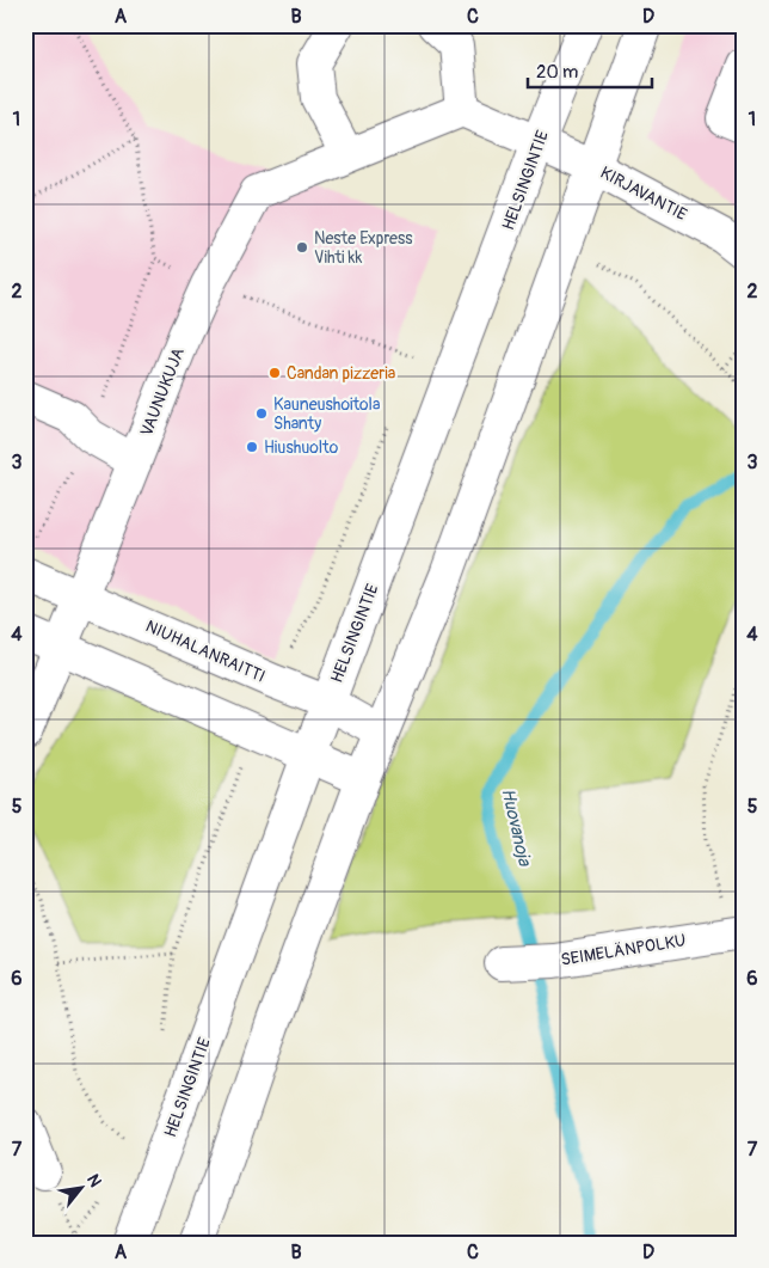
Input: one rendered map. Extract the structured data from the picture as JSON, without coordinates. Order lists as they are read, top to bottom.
{
  "streets": {
    "street": [
      "HELSINGINTIE",
      "KIRJAVANTIE",
      "VAUNUKUJA",
      "NIUHALANRAITTI",
      "SEIMELÄNPOLKU"
    ]
  },
  "crossings": [
    ["HELSINGINTIE", "KIRJAVANTIE"],
    ["HELSINGINTIE", "NIUHALANRAITTI"],
    ["VAUNUKUJA", "NIUHALANRAITTI"]
  ],
  "water": ["Huovanoja"],
  "places": [
    "Neste Express Vihti kk",
    "Candan pizzeria",
    "Kauneushoitola Shanty",
    "Hiushuolto"
  ],
  "scale_bar": "20 m",
  "north": "top right",
  "grid": {
    "columns": [
      "A",
      "B",
      "C",
      "D"
    ],
    "rows": [
      "1",
      "2",
      "3",
      "4",
      "5",
      "6",
      "7"
    ]
  }
}
